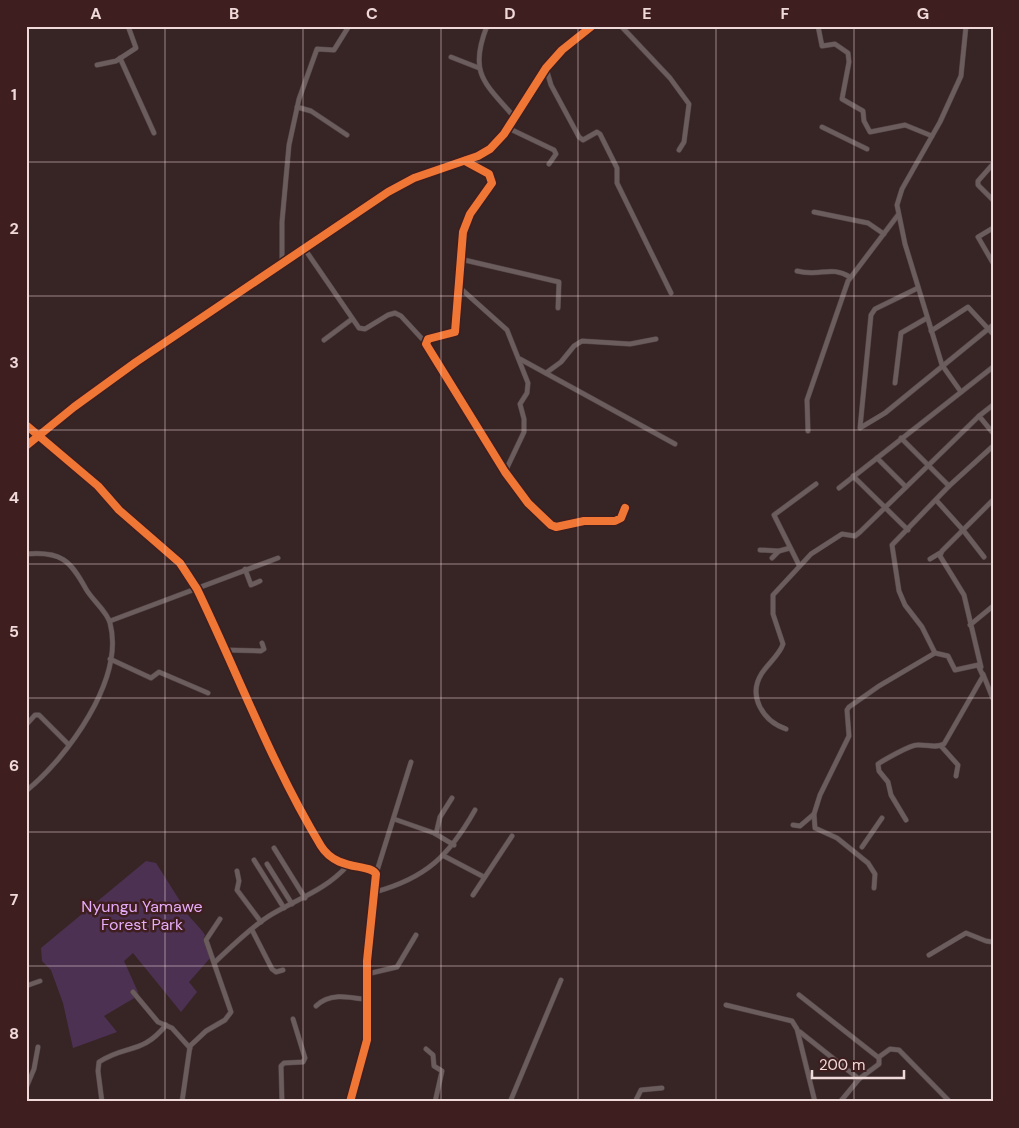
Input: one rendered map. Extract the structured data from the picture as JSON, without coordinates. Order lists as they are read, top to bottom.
{
  "parks": ["Nyungu Yamawe Forest Park"],
  "scale_bar": "200 m",
  "grid": {
    "columns": [
      "A",
      "B",
      "C",
      "D",
      "E",
      "F",
      "G"
    ],
    "rows": [
      "1",
      "2",
      "3",
      "4",
      "5",
      "6",
      "7",
      "8"
    ]
  }
}
